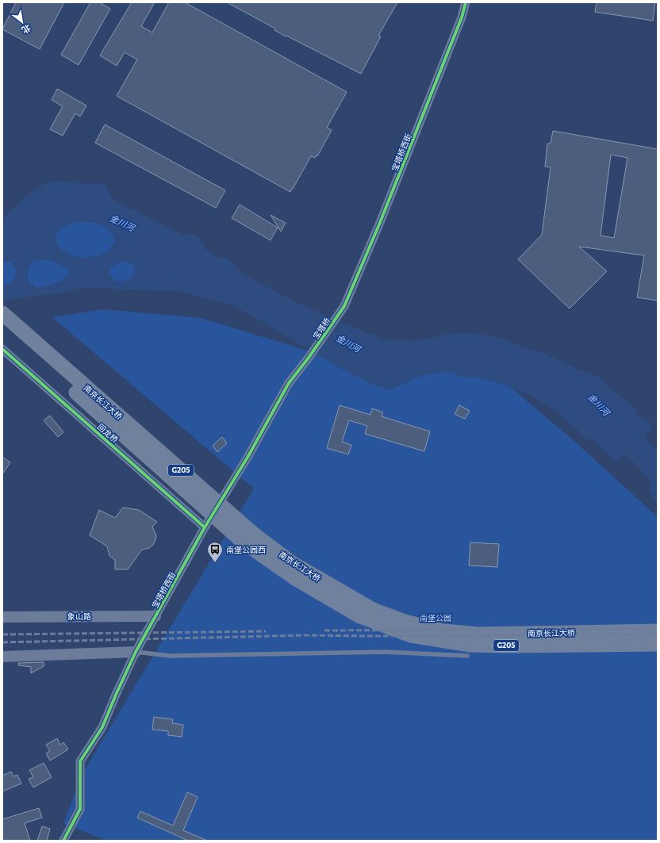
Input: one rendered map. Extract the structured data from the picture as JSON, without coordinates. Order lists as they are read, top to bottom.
{
  "streets": {
    "highway": ["南京长江大桥", "G205"],
    "street": [
      "宝塔桥西街",
      "宝塔桥",
      "回龙桥",
      "象山路"
    ]
  },
  "crossings": [
    ["宝塔桥西街", "宝塔桥"],
    ["宝塔桥西街", "回龙桥"],
    ["宝塔桥西街", "象山路"]
  ],
  "water": ["金川河"],
  "parks": ["南堡公园"],
  "places": {
    "bus stop": ["南堡公园西"]
  },
  "north": "bottom right"
}
